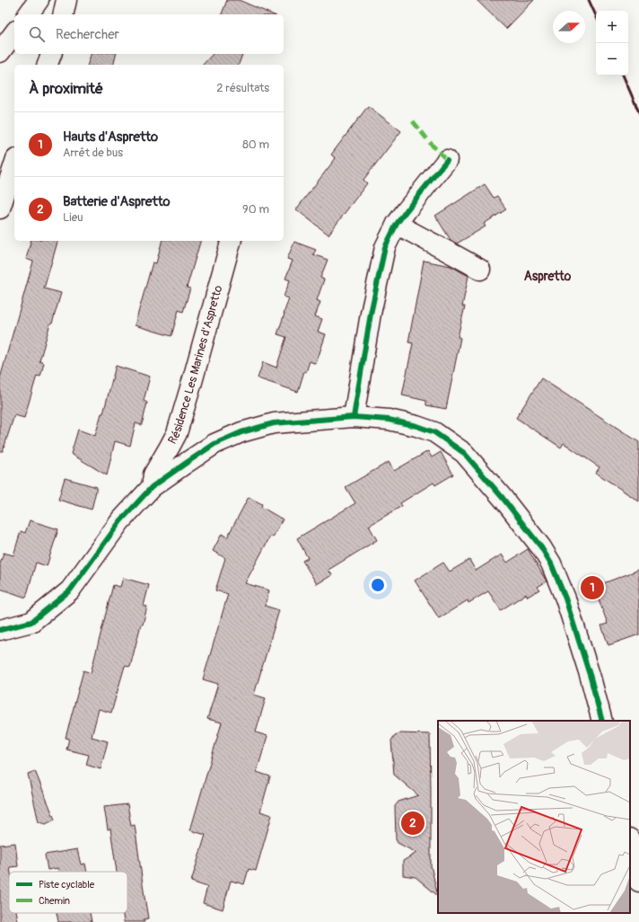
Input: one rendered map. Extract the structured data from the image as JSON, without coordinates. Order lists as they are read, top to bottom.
{
  "streets": {
    "street": ["Résidence Les Marines d'Aspretto"]
  },
  "districts": ["Aspretto"],
  "legend": ["Piste cyclable", "Chemin"],
  "north": "right",
  "page": {
    "map_buttons": ["+", "−"],
    "search": "Rechercher",
    "heading": ["À proximité", "2 résultats"],
    "list": [
      {
        "mark": "1",
        "name": "Hauts d'Aspretto",
        "note": "Arrêt de bus",
        "value": "80 m"
      },
      {
        "mark": "2",
        "name": "Batterie d'Aspretto",
        "note": "Lieu",
        "value": "90 m"
      }
    ],
    "pins": ["1", "2"]
  }
}
